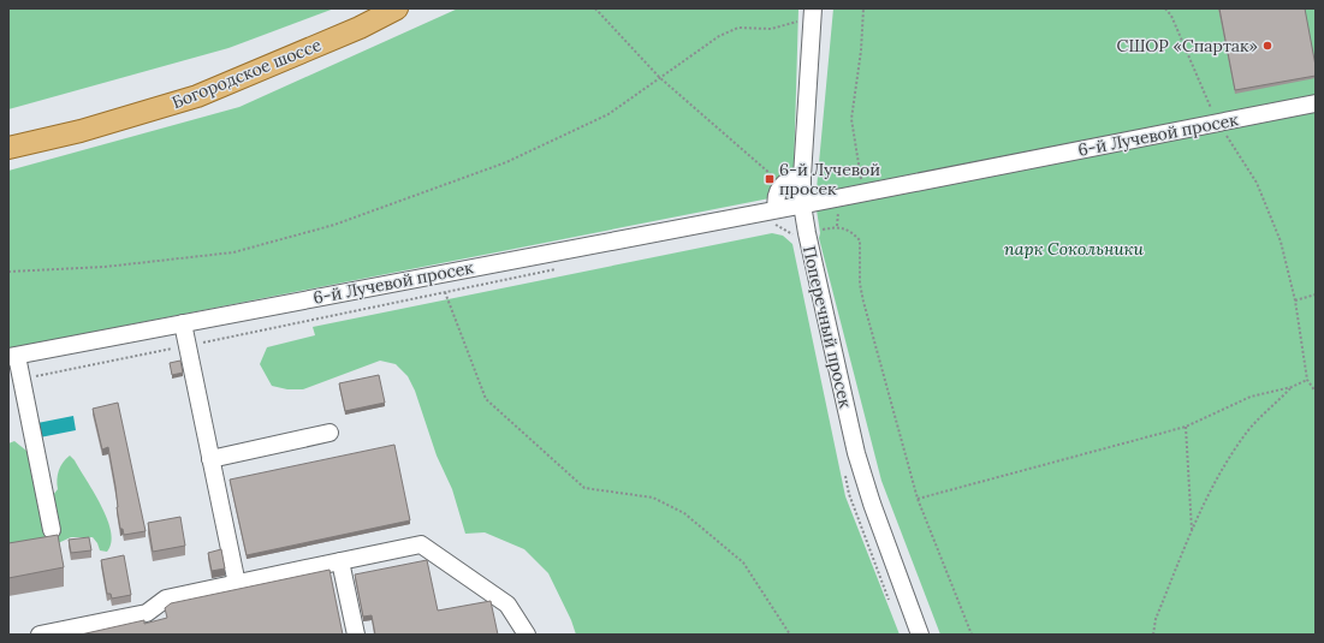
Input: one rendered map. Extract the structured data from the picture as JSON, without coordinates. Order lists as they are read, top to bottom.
{
  "streets": {
    "main road": ["Богородское шоссе"],
    "street": ["6-й Лучевой просек", "Поперечный просек"]
  },
  "crossings": [
    ["6-й Лучевой просек", "Поперечный просек"]
  ],
  "parks": ["парк Сокольники"],
  "places": {
    "other": ["СШОР «Спартак»"],
    "transit": ["6-й Лучевой просек"]
  }
}
